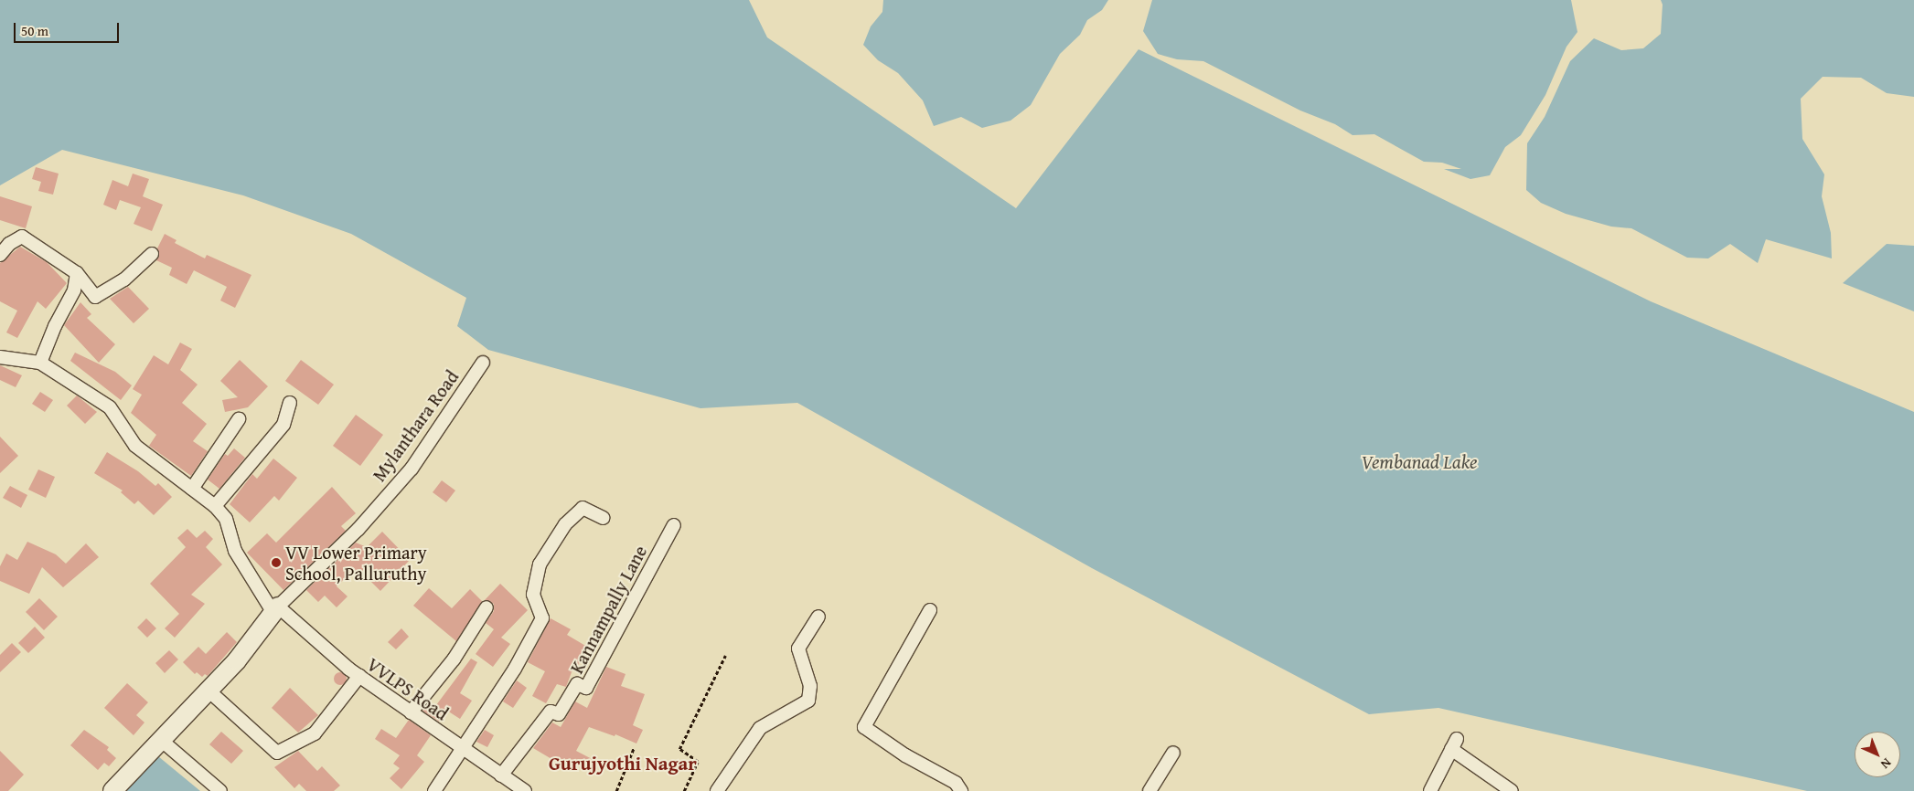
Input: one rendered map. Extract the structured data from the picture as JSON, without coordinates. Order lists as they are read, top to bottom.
{
  "streets": {
    "street": ["Mylanthara Road", "Kannampally Lane", "VVLPS Road"]
  },
  "crossings": [
    ["Mylanthara Road", "VVLPS Road"],
    ["Kannampally Lane", "VVLPS Road"]
  ],
  "districts": ["Gurujyothi Nagar"],
  "water": ["Vembanad Lake"],
  "places": ["VV Lower Primary School, Palluruthy"],
  "scale_bar": "50 m",
  "north": "bottom right"
}
